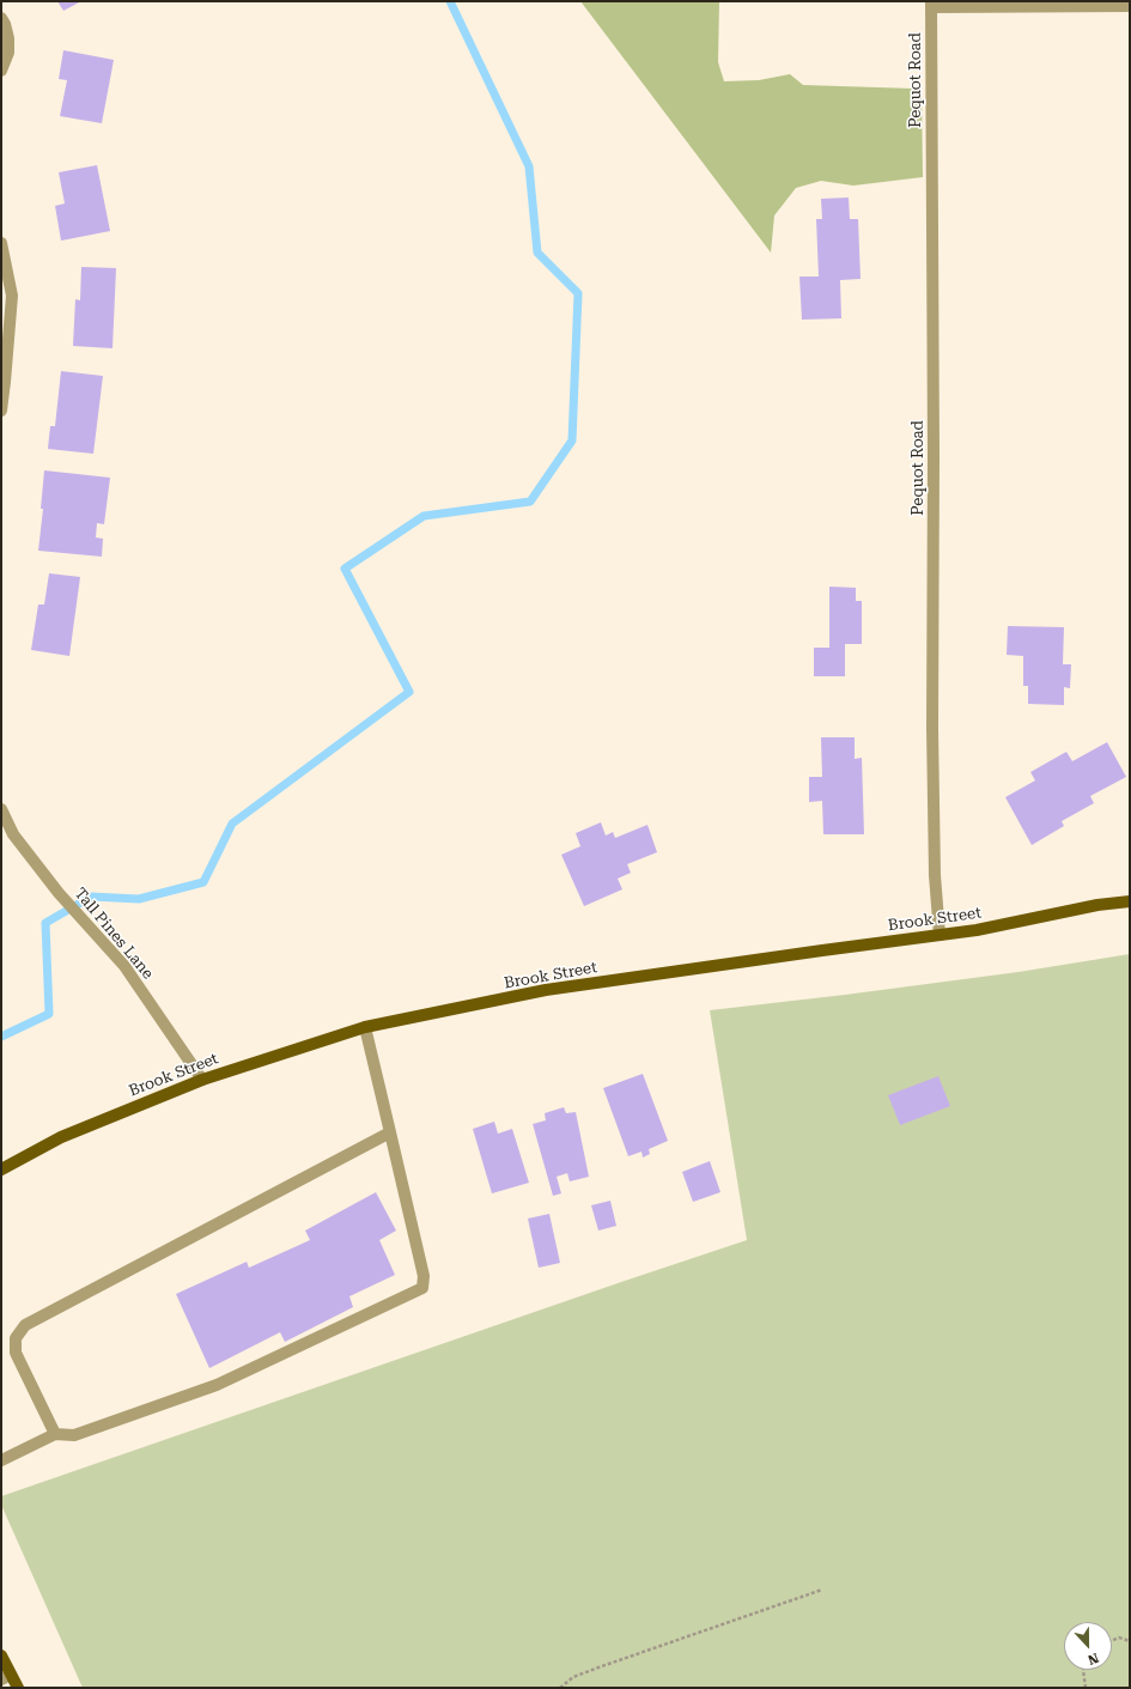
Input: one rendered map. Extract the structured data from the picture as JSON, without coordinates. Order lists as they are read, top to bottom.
{
  "streets": {
    "main road": ["Brook Street"],
    "street": ["Pequot Road", "Tall Pines Lane"]
  },
  "crossings": [
    ["Pequot Road", "Brook Street"],
    ["Brook Street", "Tall Pines Lane"]
  ],
  "north": "bottom"
}
